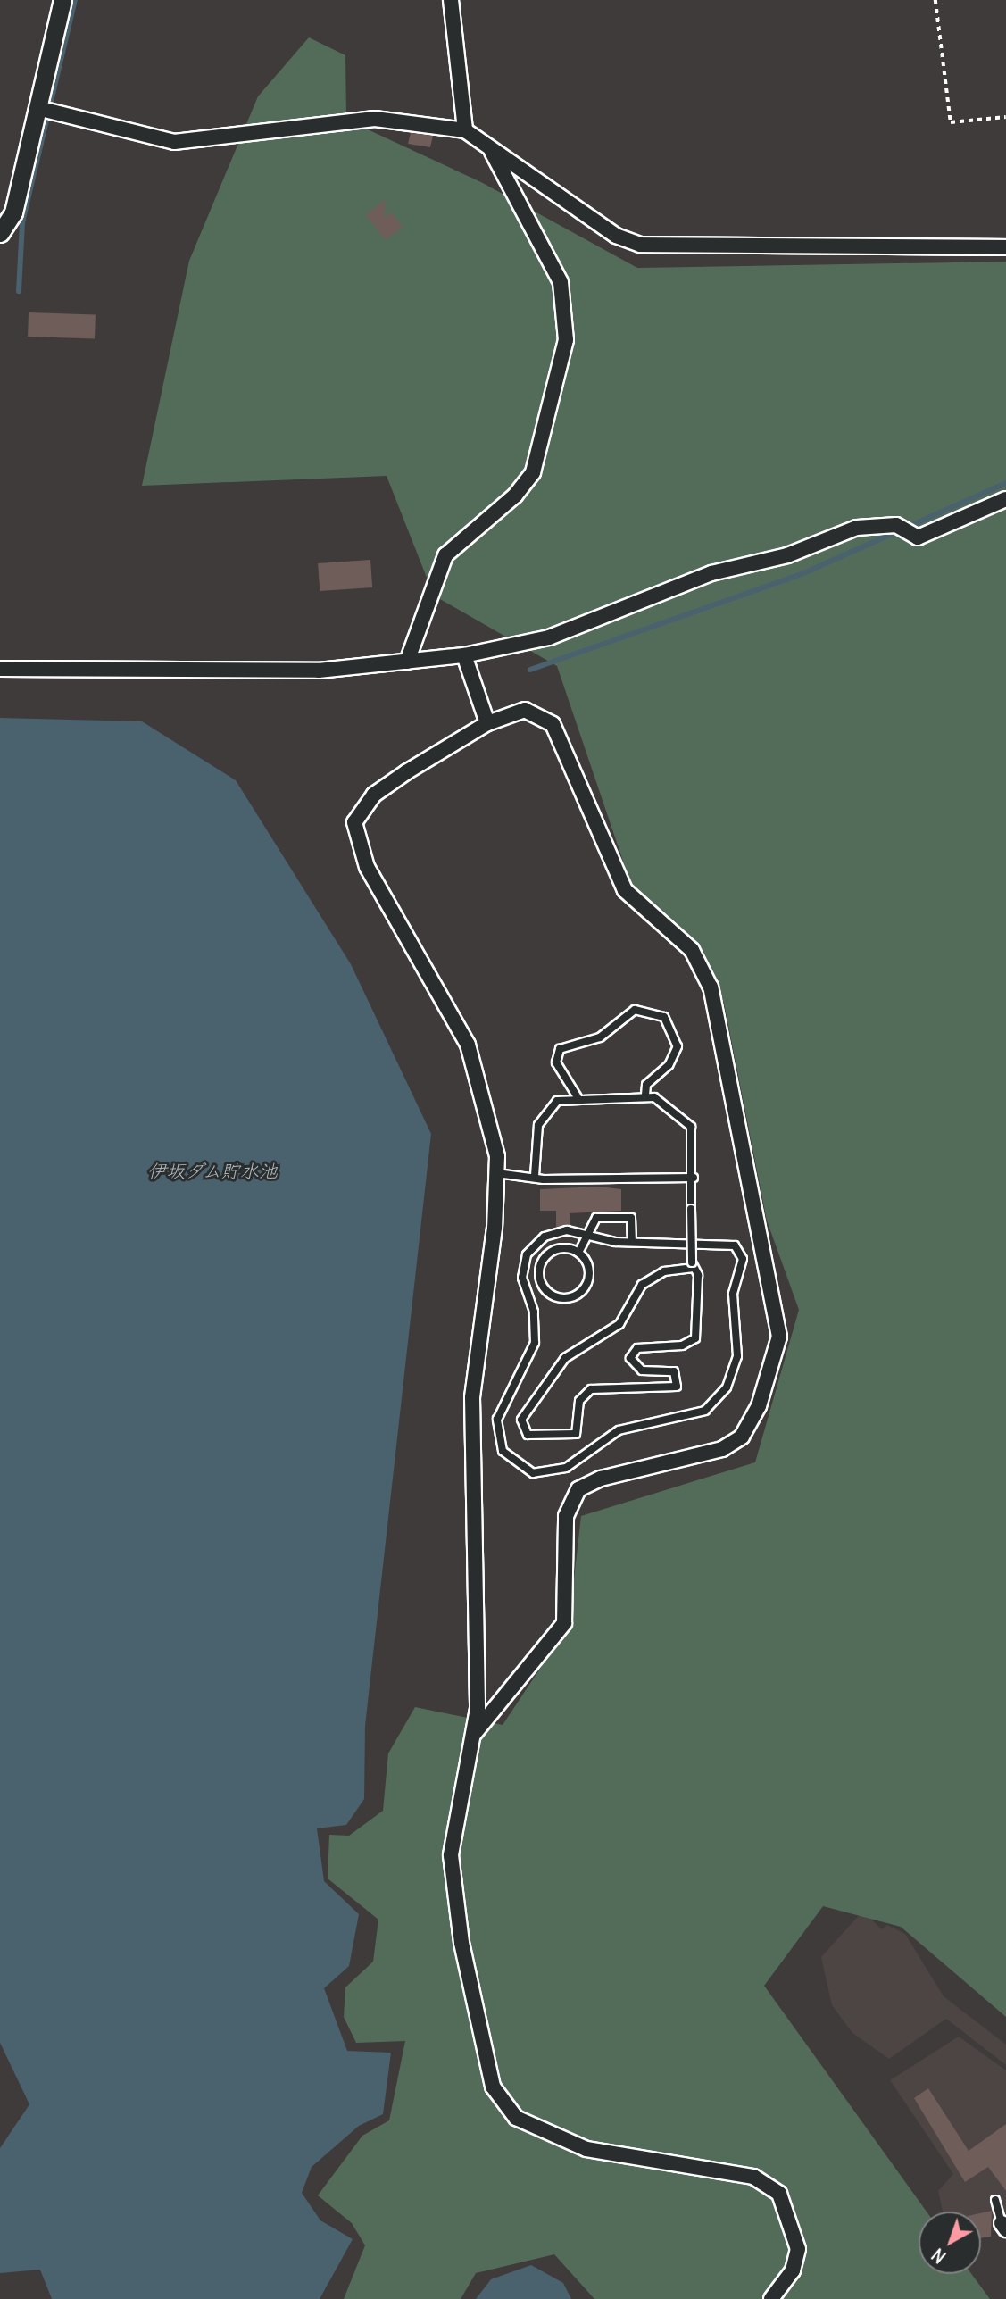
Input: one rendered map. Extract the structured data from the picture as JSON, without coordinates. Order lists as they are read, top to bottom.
{
  "water": ["伊坂ダム貯水池"],
  "north": "bottom left"
}
